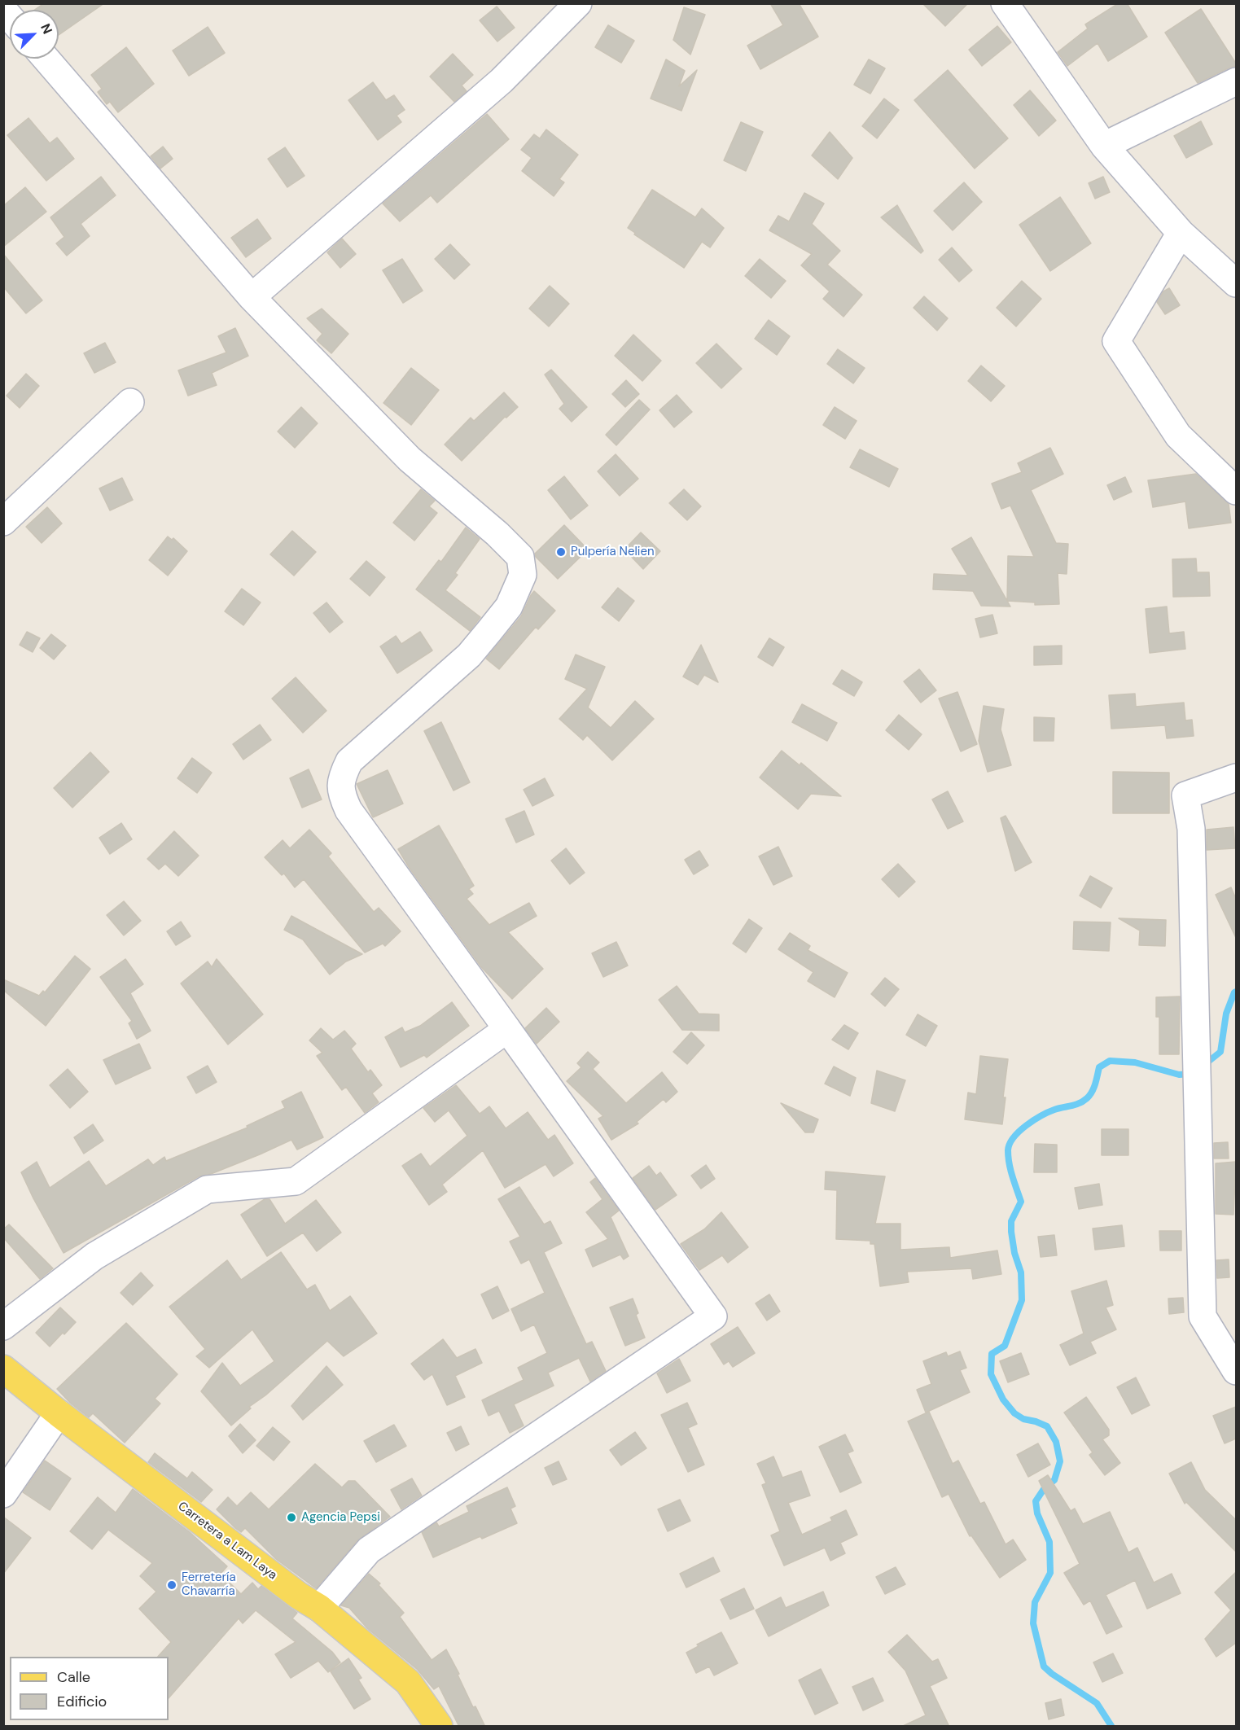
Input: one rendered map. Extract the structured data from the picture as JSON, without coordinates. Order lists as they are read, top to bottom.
{
  "streets": {
    "main road": ["Carretera a Lam Laya"]
  },
  "places": ["Pulpería Nelien", "Agencia Pepsi", "Ferretería Chavarría"],
  "legend": ["Calle", "Edificio"],
  "north": "top right"
}
